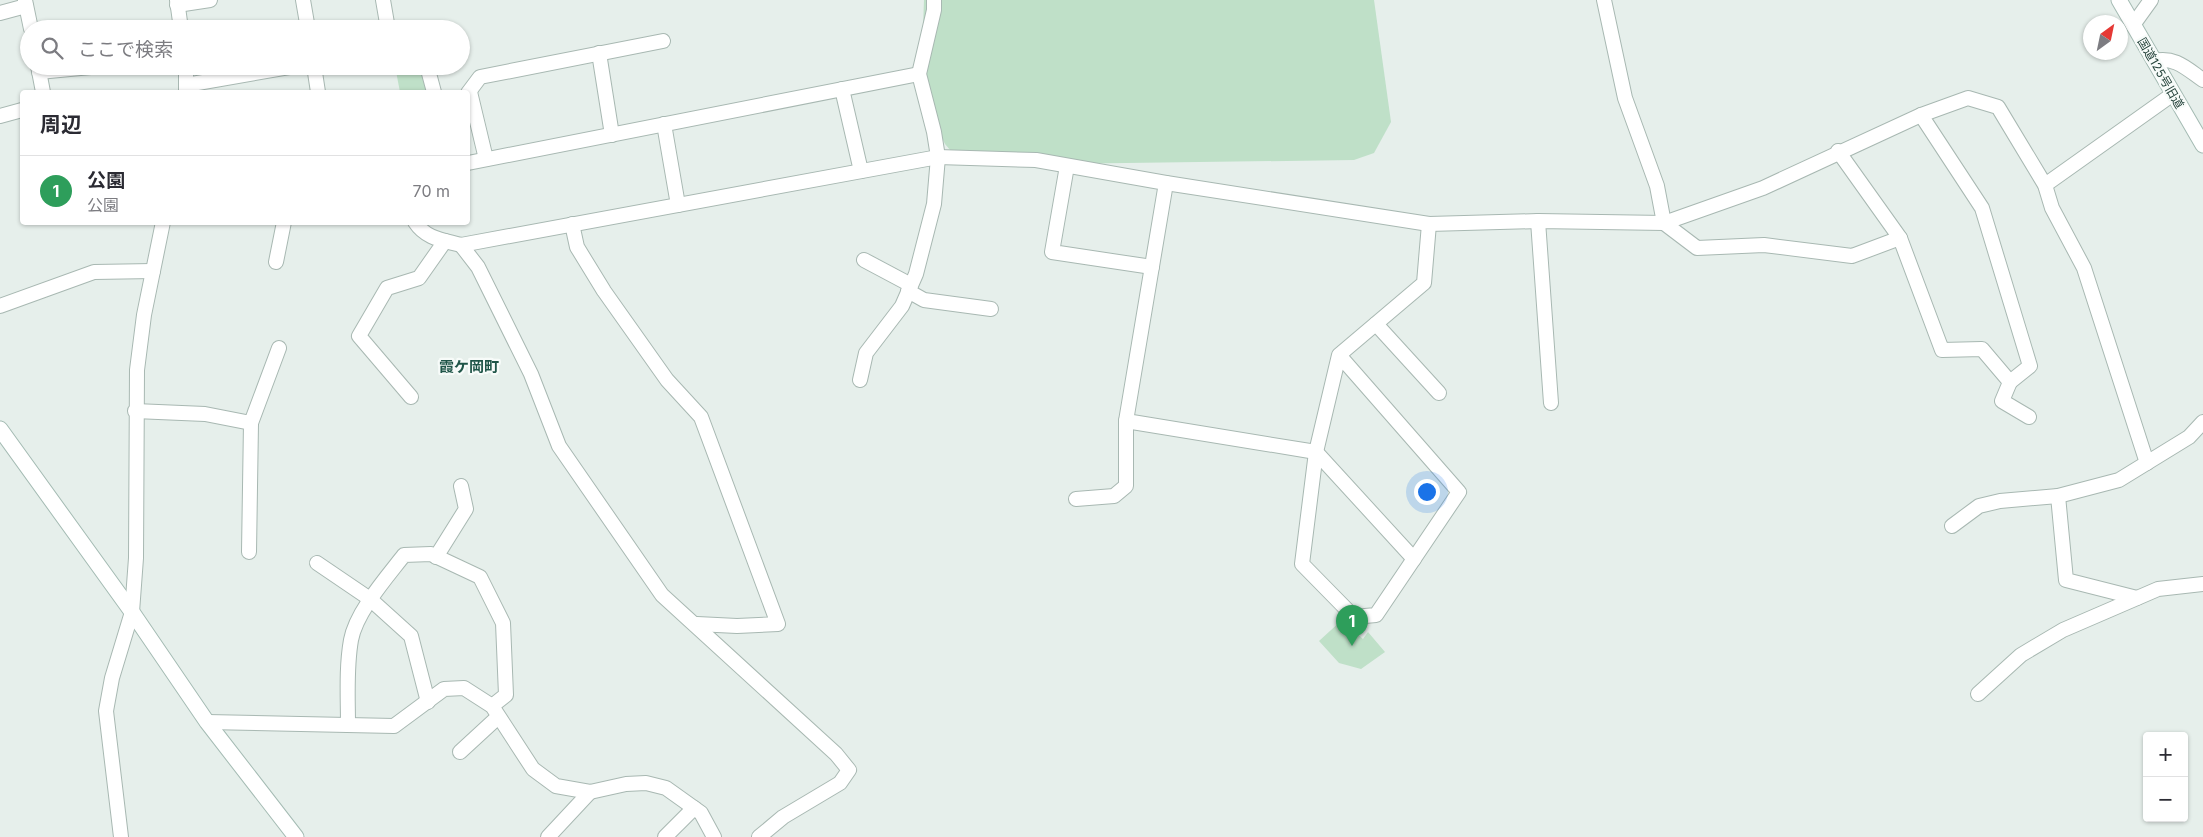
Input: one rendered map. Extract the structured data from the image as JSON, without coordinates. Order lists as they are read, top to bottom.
{
  "streets": {
    "street": ["国道125号旧道"]
  },
  "districts": ["霞ケ岡町"],
  "north": "top right",
  "page": {
    "search": "ここで検索",
    "heading": "周辺",
    "list": [
      {
        "mark": "1",
        "name": "公園",
        "note": "公園",
        "value": "70 m"
      }
    ],
    "pins": "1",
    "map_buttons": ["+", "−"]
  }
}
